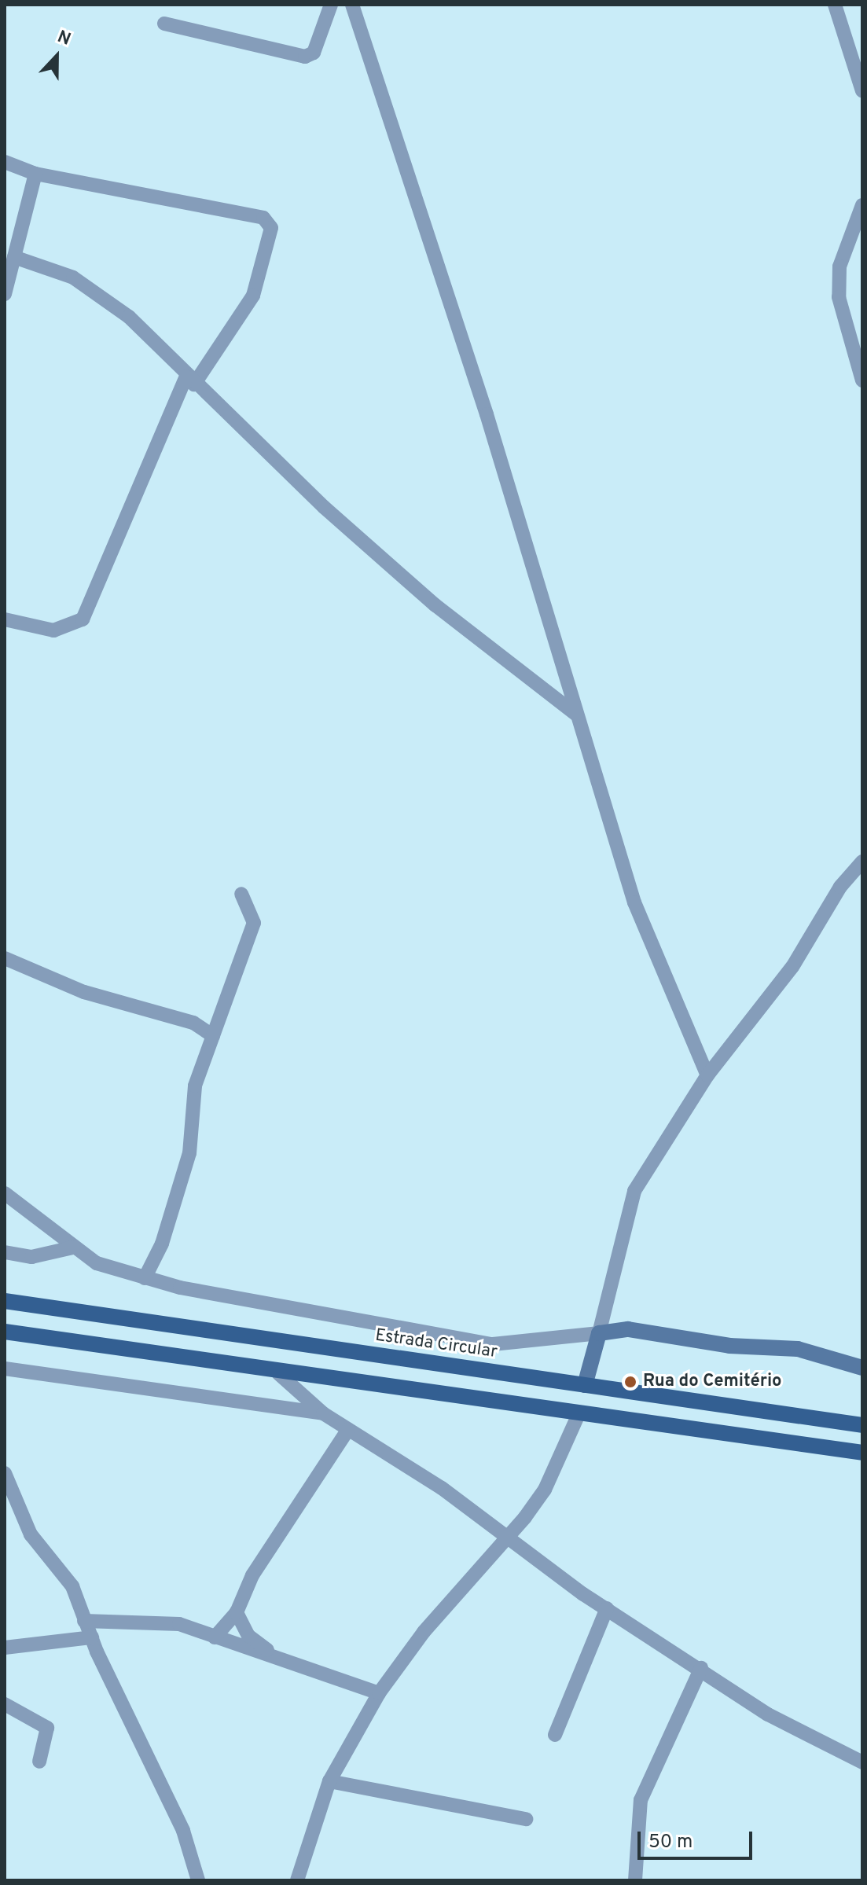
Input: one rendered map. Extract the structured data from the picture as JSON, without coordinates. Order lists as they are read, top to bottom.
{
  "streets": {
    "main road": ["Estrada Circular"]
  },
  "places": ["Rua do Cemitério"],
  "scale_bar": "50 m",
  "north": "top"
}
